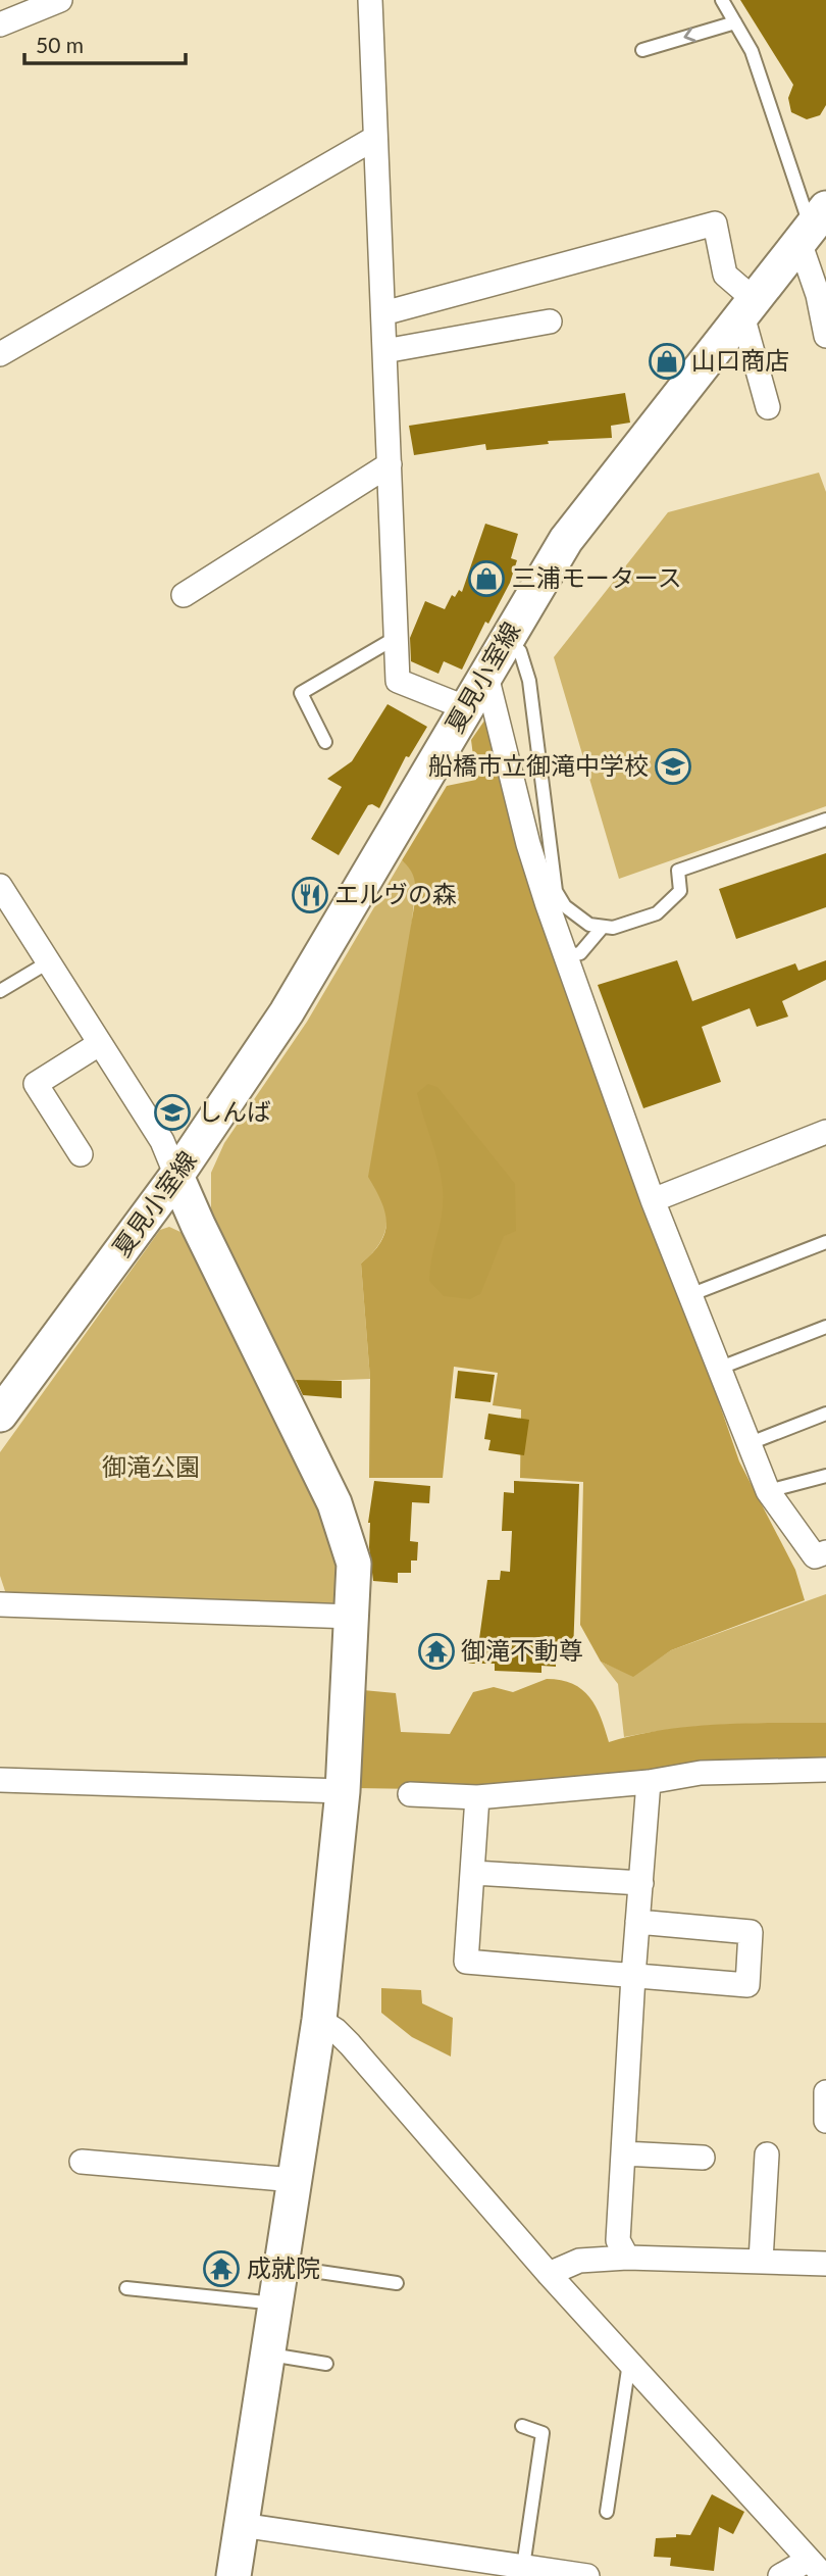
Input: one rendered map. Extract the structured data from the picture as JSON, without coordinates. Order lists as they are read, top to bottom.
{
  "streets": {
    "street": ["夏見小室線"]
  },
  "parks": ["御滝公園"],
  "places": {
    "shop": ["山口商店", "三浦モータース"],
    "school or university": ["船橋市立御滝中学校", "しんば"],
    "restaurant": ["エルヴの森"],
    "temple": ["御滝不動尊", "成就院"]
  },
  "scale_bar": "50 m"
}
